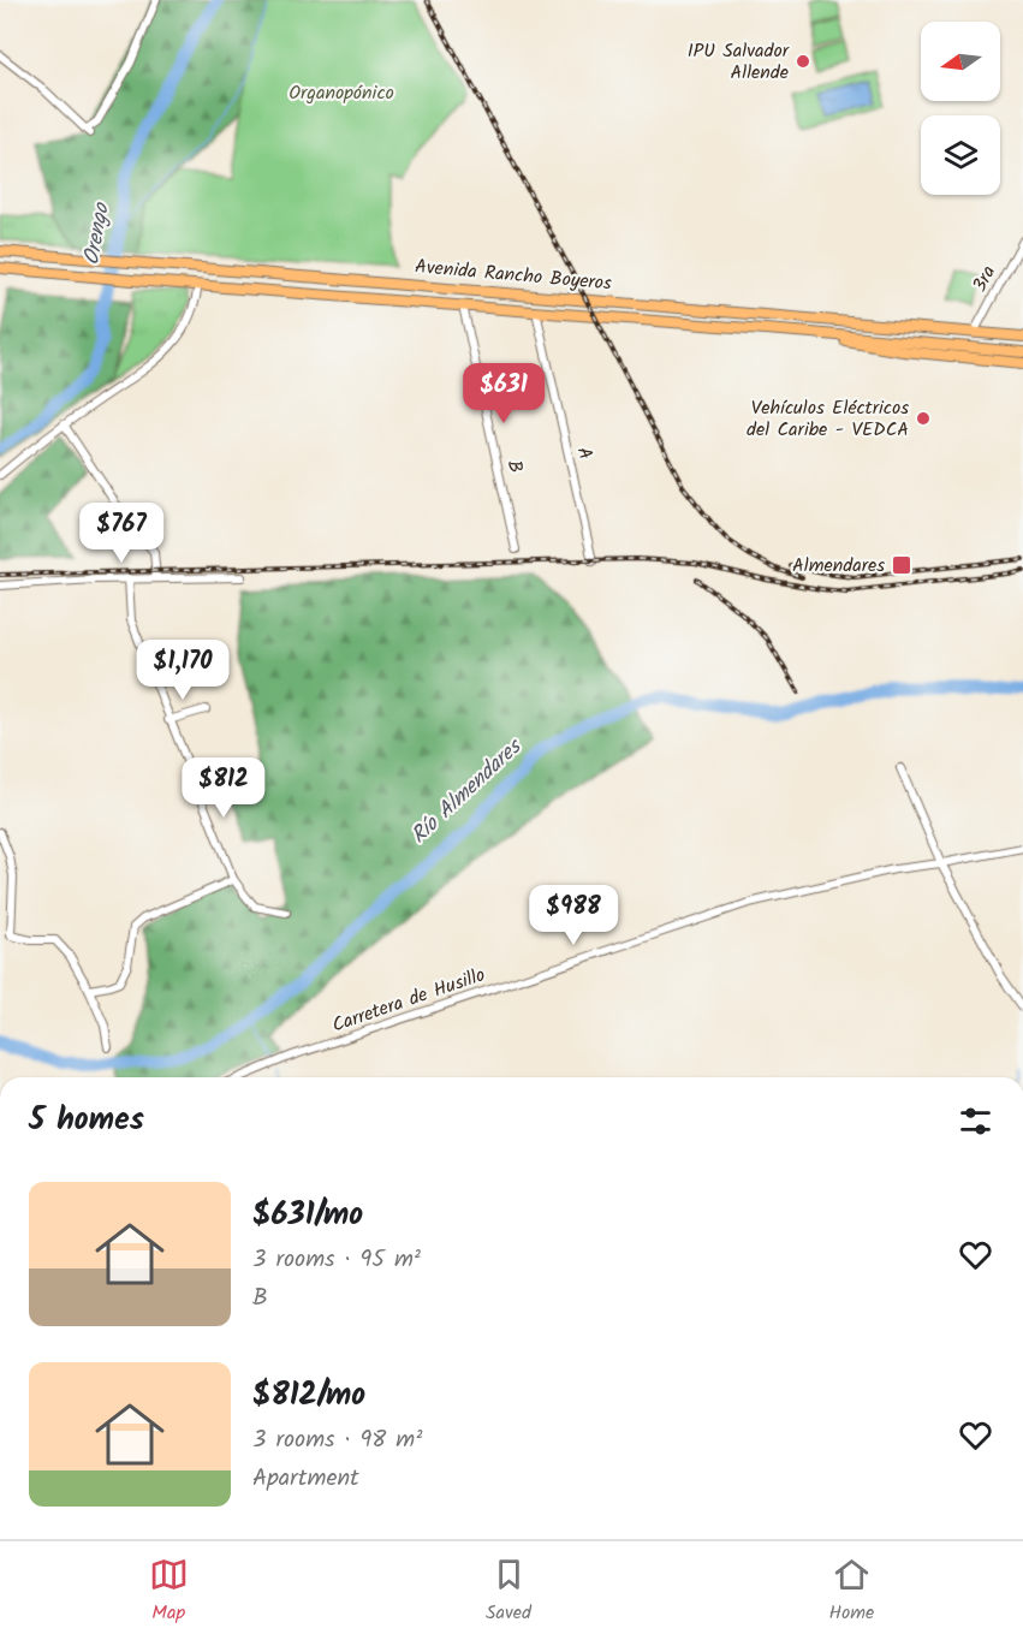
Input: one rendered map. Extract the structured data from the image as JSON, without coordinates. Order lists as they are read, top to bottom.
{
  "streets": {
    "highway": ["Avenida Rancho Boyeros"],
    "street": [
      "3ra",
      "A",
      "B",
      "Carretera de Husillo"
    ]
  },
  "crossings": [
    ["Avenida Rancho Boyeros", "3ra"],
    ["Avenida Rancho Boyeros", "A"],
    ["Avenida Rancho Boyeros", "B"]
  ],
  "water": ["Orengo", "Río Almendares"],
  "parks": ["Organopónico"],
  "places": {
    "other": ["IPU Salvador Allende", "Vehículos Eléctricos del Caribe - VEDCA"],
    "transit": ["Almendares"]
  },
  "north": "left",
  "page": {
    "price": [
      "$631",
      "$767",
      "$1,170",
      "$812",
      "$988"
    ],
    "heading": "5 homes",
    "list": [
      {
        "name": "$631/mo",
        "note": "3 rooms · 95 m² · B"
      },
      {
        "name": "$812/mo",
        "note": "3 rooms · 98 m² · Apartment"
      }
    ],
    "tabs": ["Map", "Saved", "Home"]
  }
}
